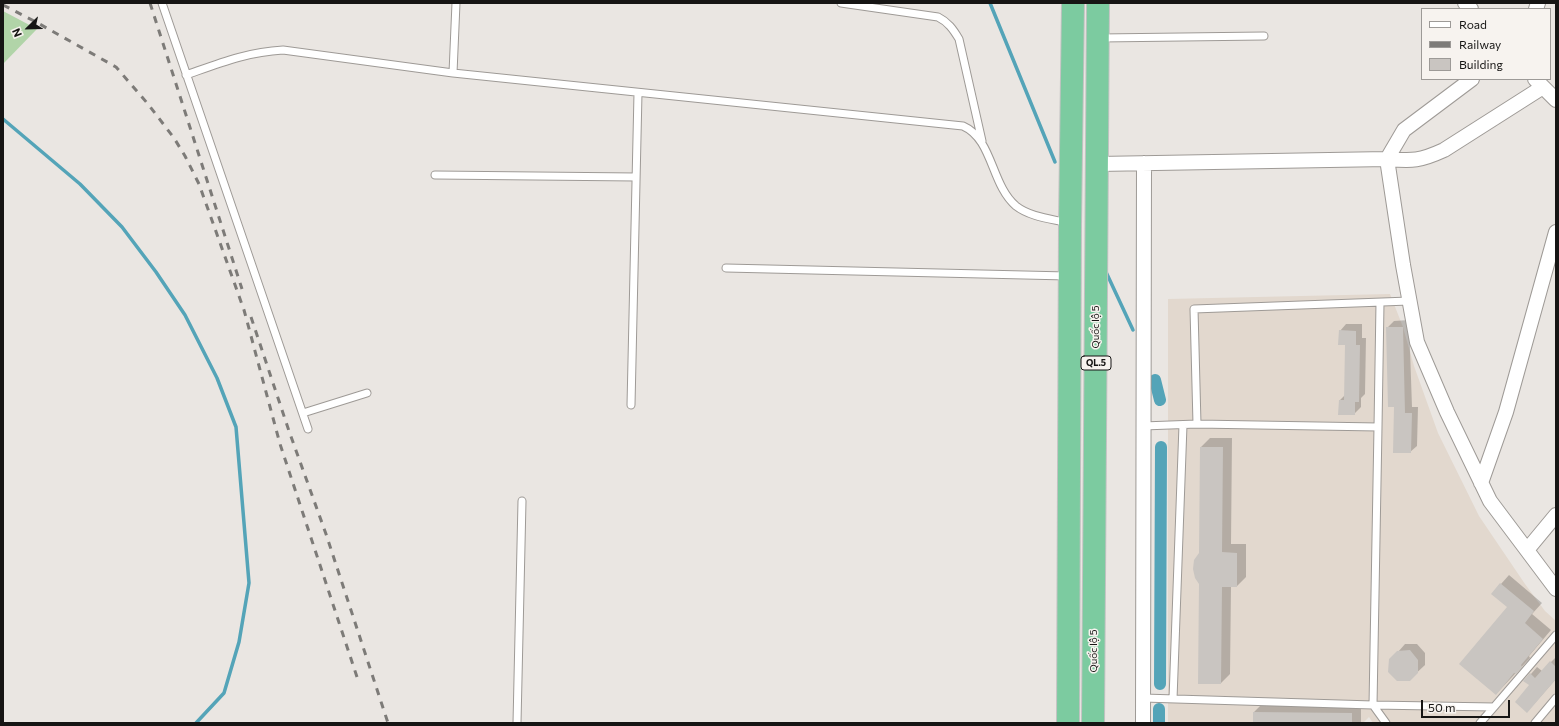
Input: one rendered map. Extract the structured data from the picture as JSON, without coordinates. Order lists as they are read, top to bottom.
{
  "streets": {
    "highway": ["Quốc lộ 5", "QL.5"]
  },
  "legend": ["Road", "Railway", "Building"],
  "scale_bar": "50 m",
  "north": "bottom left"
}
